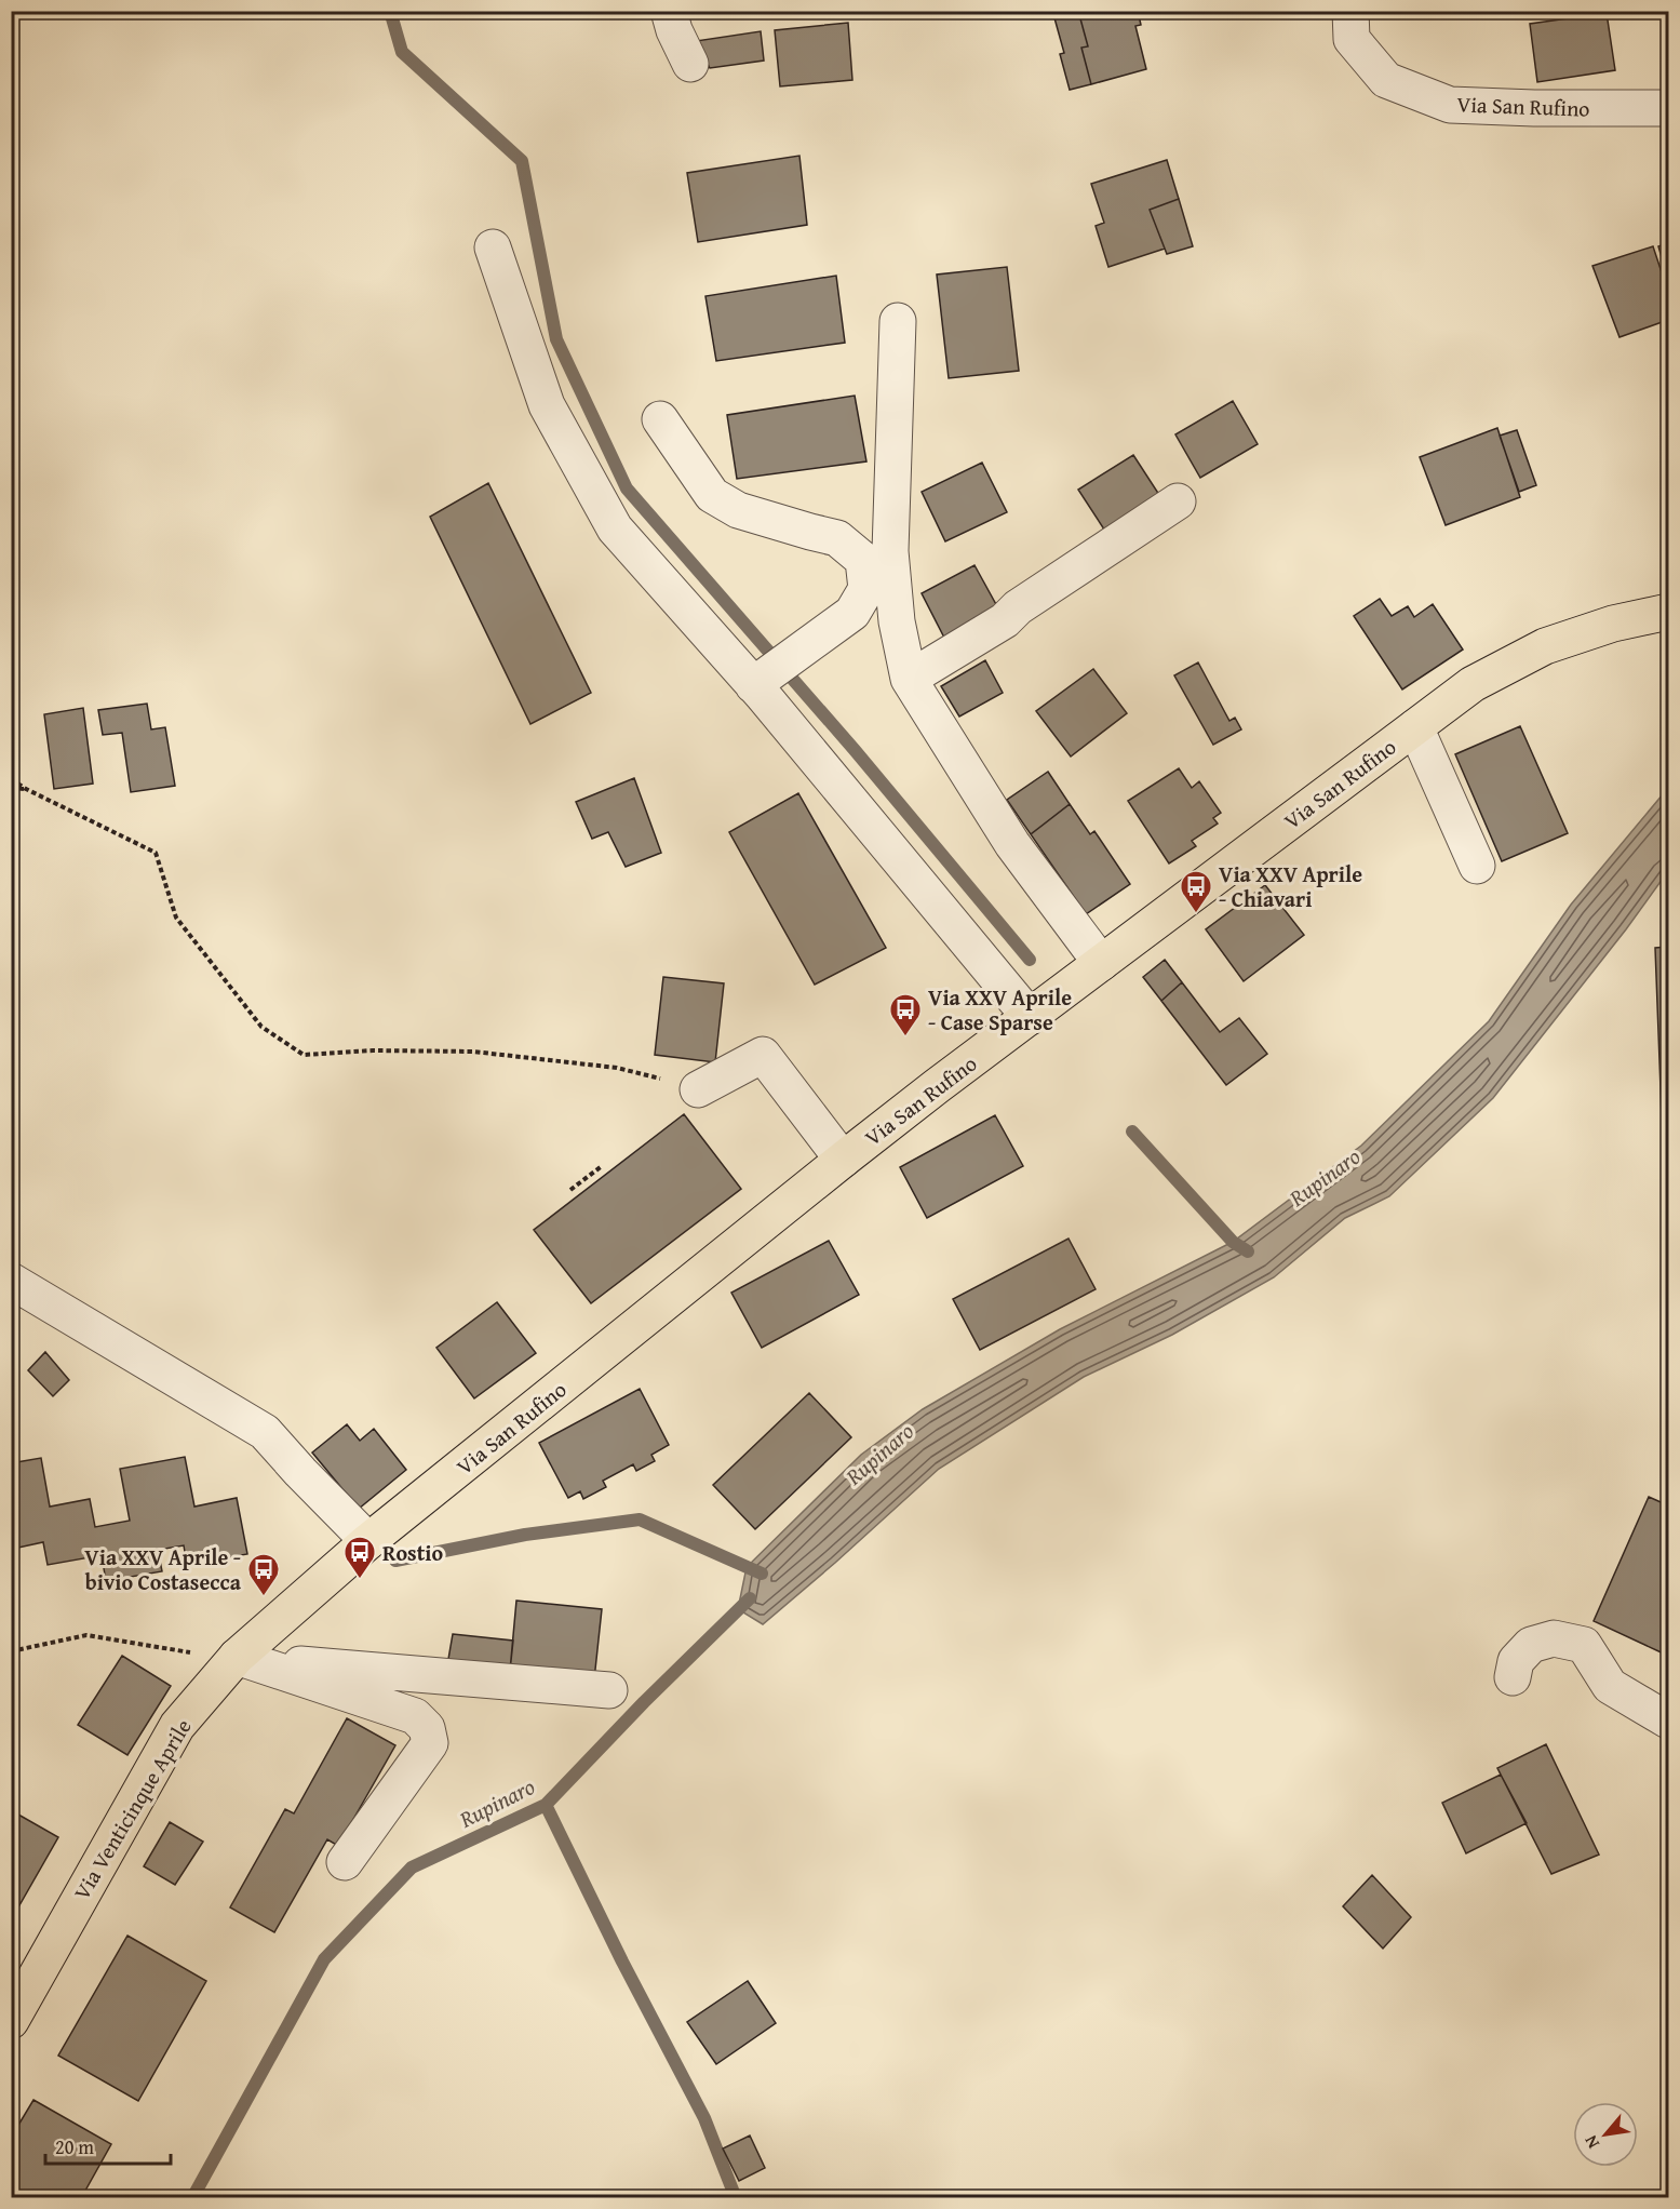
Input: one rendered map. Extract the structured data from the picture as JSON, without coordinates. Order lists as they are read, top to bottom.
{
  "streets": {
    "main road": ["Via San Rufino", "Via Venticinque Aprile"]
  },
  "crossings": [
    ["Via San Rufino", "Via Venticinque Aprile"]
  ],
  "water": ["Rupinaro"],
  "places": {
    "bus stop": [
      "Via XXV Aprile - Chiavari",
      "Via XXV Aprile - Case Sparse",
      "Rostio",
      "Via XXV Aprile - bivio Costasecca"
    ]
  },
  "scale_bar": "20 m",
  "north": "bottom left"
}
